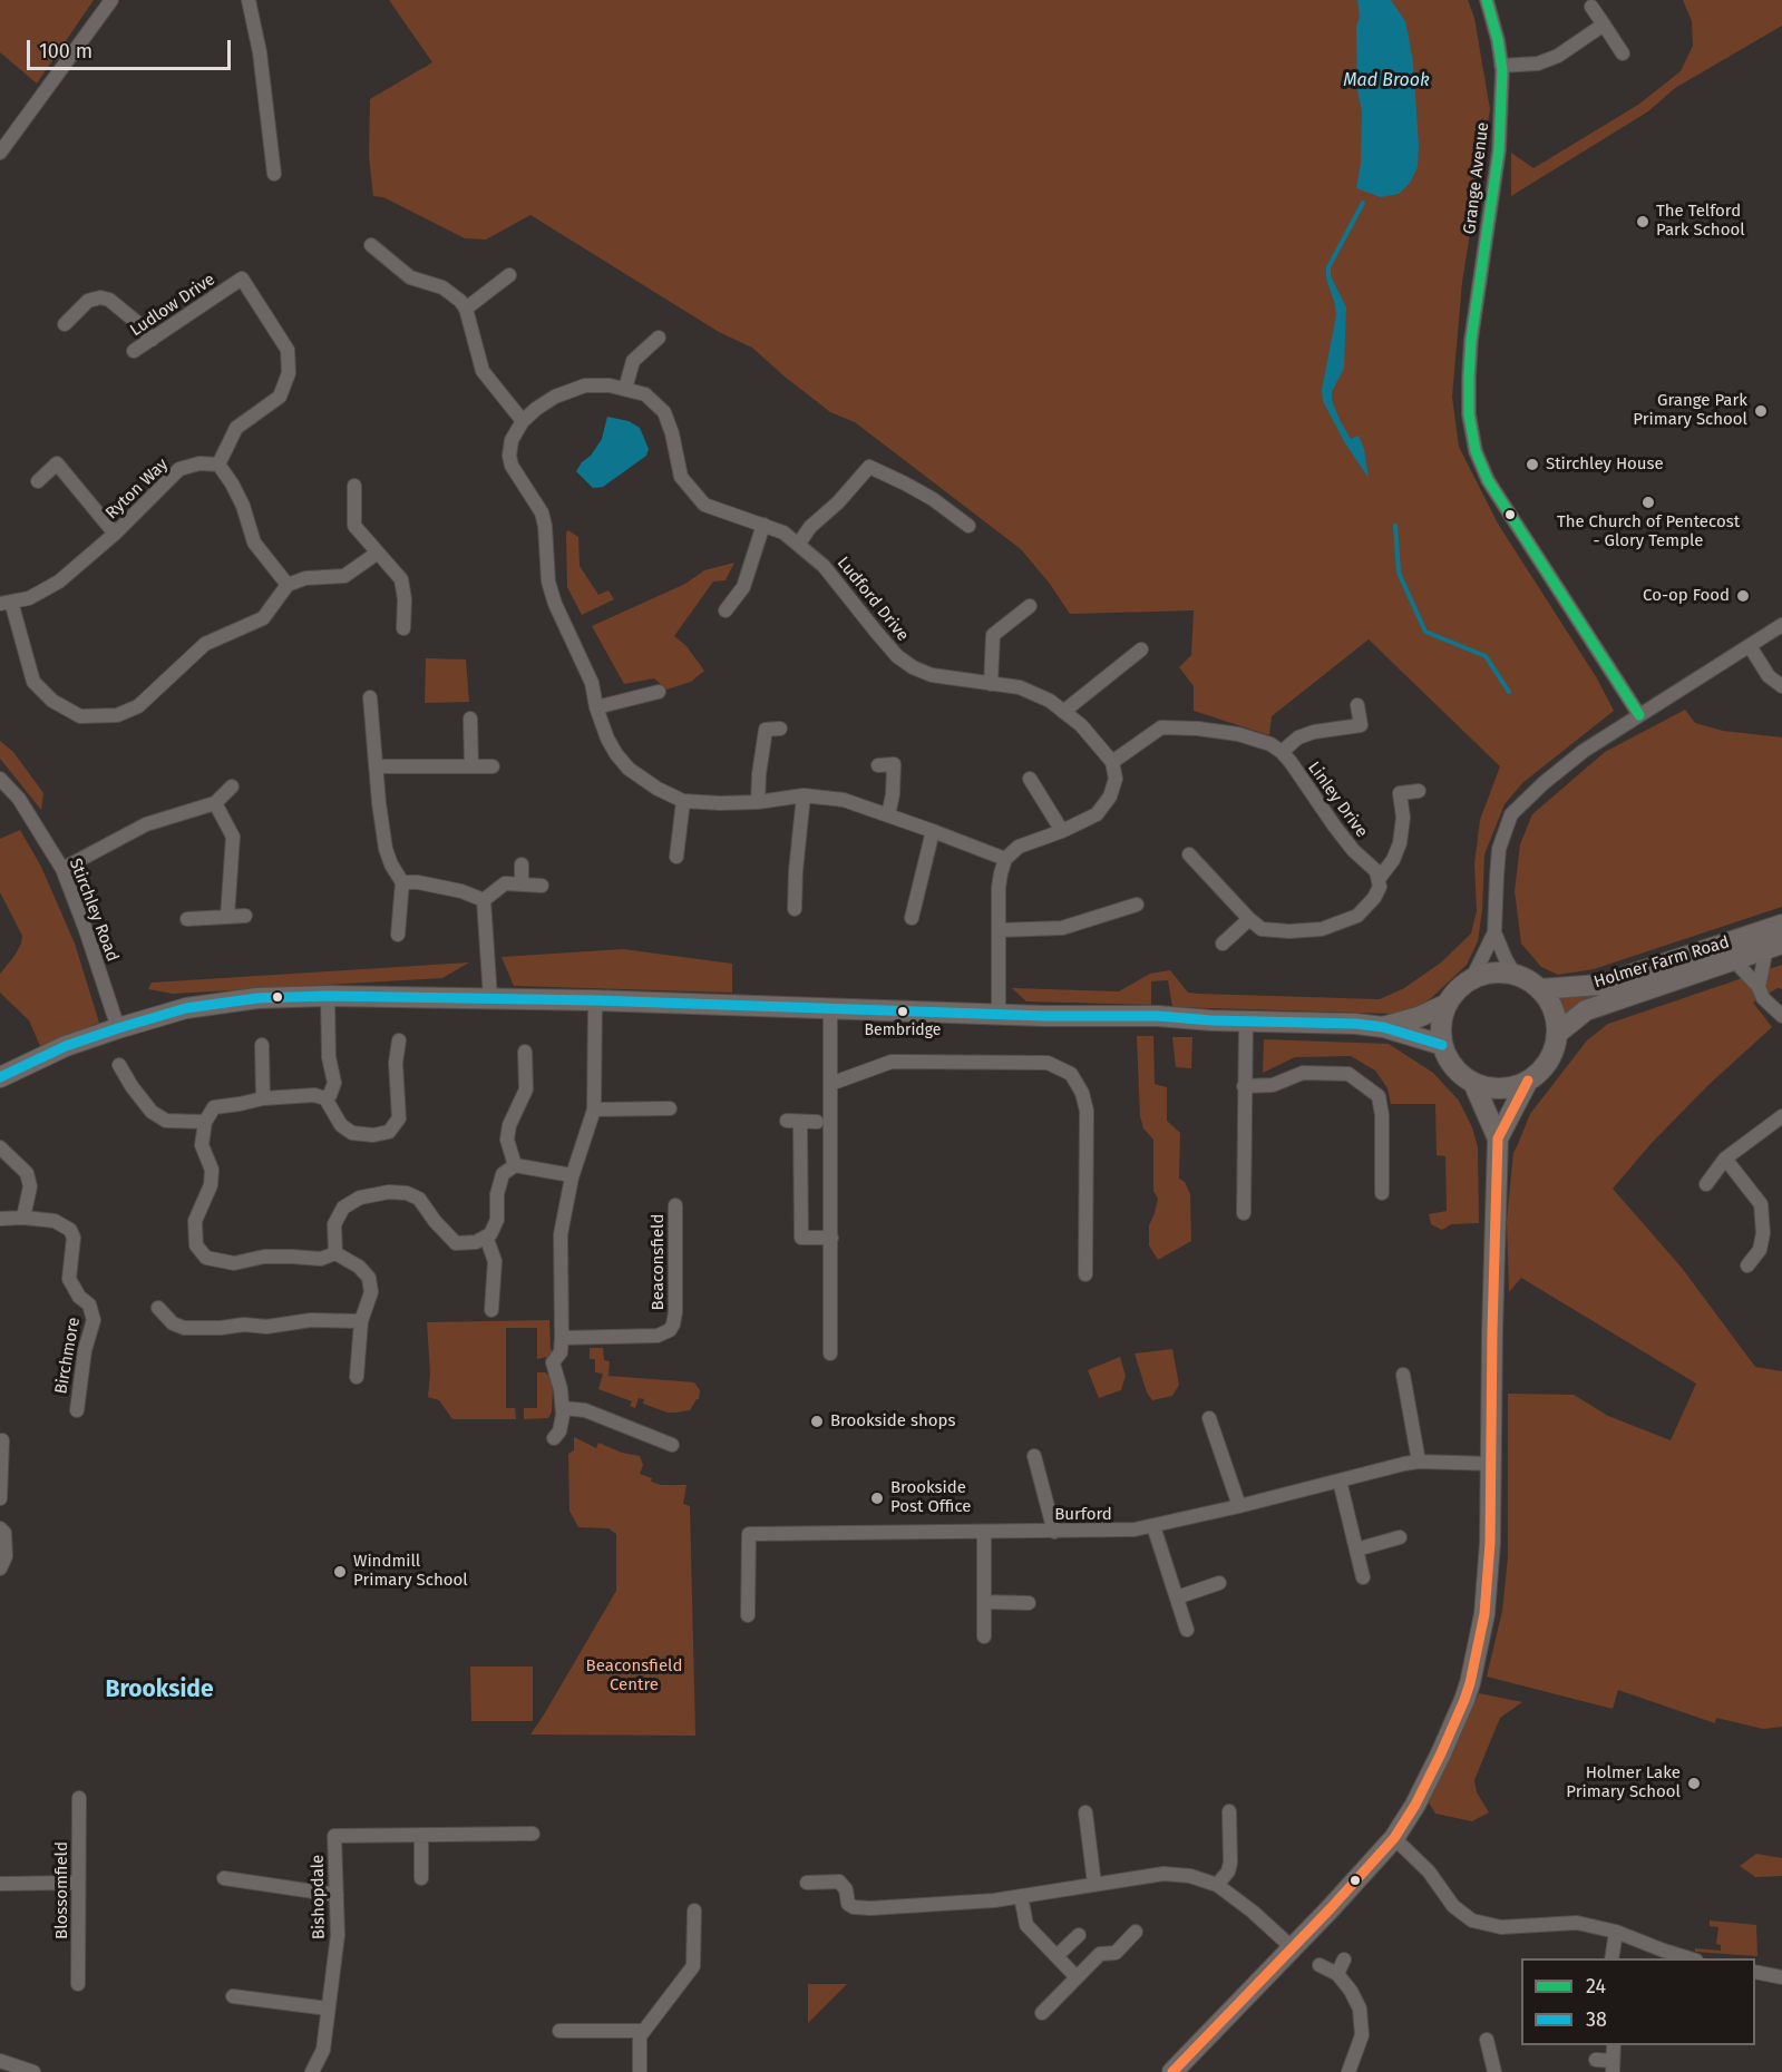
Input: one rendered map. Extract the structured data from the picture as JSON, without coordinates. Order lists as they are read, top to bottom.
{
  "streets": {
    "street": [
      "Grange Avenue",
      "Ludlow Drive",
      "Ryton Way",
      "Ludford Drive",
      "Linley Drive",
      "Stirchley Road",
      "Holmer Farm Road",
      "Beaconsfield",
      "Birchmore",
      "Burford",
      "Blossomfield",
      "Bishopdale"
    ]
  },
  "crossings": [
    ["Ludlow Drive", "Ryton Way"],
    ["Ludford Drive", "Linley Drive"]
  ],
  "districts": ["Brookside"],
  "water": ["Mad Brook"],
  "parks": ["Beaconsfield Centre"],
  "places": [
    "The Telford Park School",
    "Grange Park Primary School",
    "Stirchley House",
    "The Church of Pentecost - Glory Temple",
    "Co-op Food",
    "Bembridge",
    "Brookside shops",
    "Brookside Post Office",
    "Windmill Primary School",
    "Holmer Lake Primary School"
  ],
  "lines": ["transit line 24", "transit line 38"],
  "legend": ["24", "38"],
  "scale_bar": "100 m"
}
